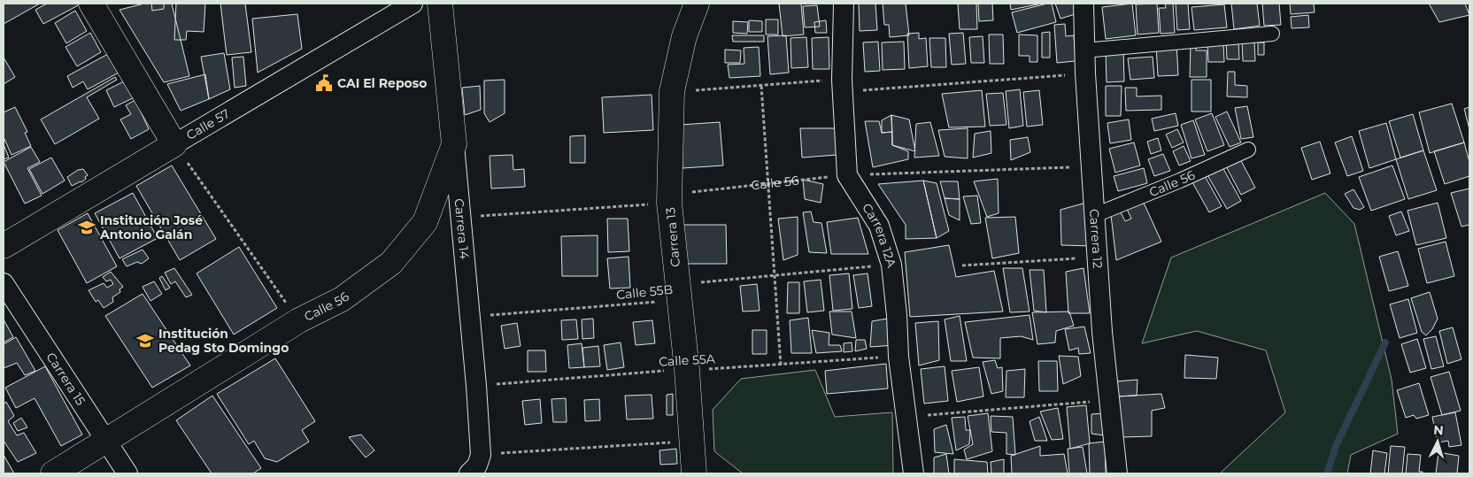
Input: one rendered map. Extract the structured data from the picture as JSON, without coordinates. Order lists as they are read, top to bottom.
{
  "streets": {
    "street": [
      "Calle 57",
      "Calle 56",
      "Carrera 14",
      "Carrera 13",
      "Carrera 12A",
      "Carrera 12",
      "Carrera 15"
    ],
    "path": ["Calle 55B", "Calle 55A"]
  },
  "crossings": [
    ["Calle 56", "Carrera 14"],
    ["Calle 56", "Carrera 13"],
    ["Calle 56", "Carrera 12A"],
    ["Calle 56", "Carrera 12"],
    ["Calle 56", "Carrera 15"],
    ["Carrera 14", "Calle 55B"],
    ["Carrera 14", "Calle 55A"],
    ["Carrera 13", "Calle 55B"],
    ["Carrera 13", "Calle 55A"],
    ["Carrera 12A", "Calle 55B"],
    ["Carrera 12A", "Calle 55A"]
  ],
  "places": {
    "public building": ["CAI El Reposo"],
    "school or university": ["Institución José Antonio Galán", "Institución Pedag Sto Domingo"]
  },
  "north": "top"
}
